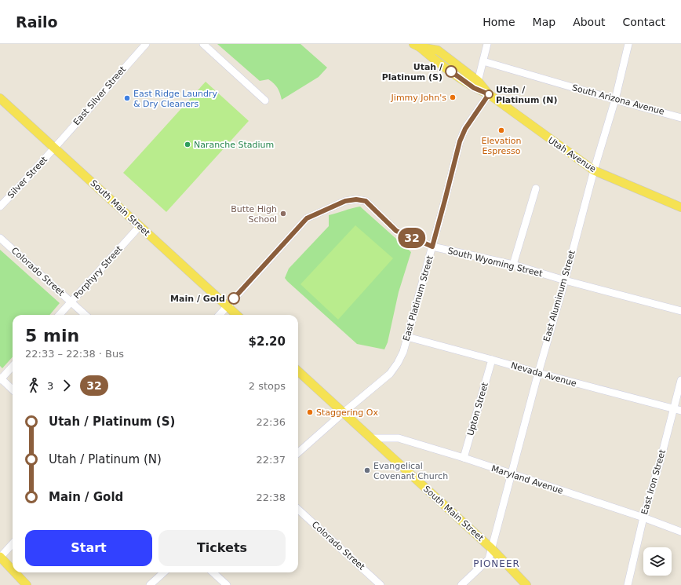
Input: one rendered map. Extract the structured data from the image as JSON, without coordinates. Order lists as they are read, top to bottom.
{
  "streets": {
    "main road": ["Utah Avenue", "South Main Street"],
    "street": [
      "East Silver Street",
      "South Arizona Avenue",
      "Silver Street",
      "South Wyoming Street",
      "Colorado Street",
      "Porphyry Street",
      "East Aluminum Street",
      "East Platinum Street",
      "Nevada Avenue",
      "Upton Street",
      "Maryland Avenue",
      "East Iron Street"
    ]
  },
  "crossings": [
    ["East Silver Street", "Silver Street"],
    ["East Silver Street", "South Main Street"],
    ["South Arizona Avenue", "East Aluminum Street"],
    ["Utah Avenue", "East Aluminum Street"],
    ["Utah Avenue", "East Platinum Street"],
    ["Silver Street", "South Main Street"],
    ["South Main Street", "South Wyoming Street"],
    ["South Main Street", "Porphyry Street"],
    ["South Main Street", "East Aluminum Street"],
    ["South Main Street", "East Platinum Street"],
    ["South Main Street", "Maryland Avenue"],
    ["South Wyoming Street", "East Aluminum Street"],
    ["South Wyoming Street", "East Platinum Street"],
    ["Colorado Street", "Porphyry Street"],
    ["East Aluminum Street", "Nevada Avenue"],
    ["East Aluminum Street", "Maryland Avenue"],
    ["East Platinum Street", "Nevada Avenue"],
    ["Nevada Avenue", "Upton Street"],
    ["Nevada Avenue", "East Iron Street"],
    ["Upton Street", "Maryland Avenue"],
    ["Maryland Avenue", "East Iron Street"]
  ],
  "districts": ["PIONEER"],
  "places": [
    "Utah / Platinum (S)",
    "Utah / Platinum (N)",
    "Jimmy John's",
    "East Ridge Laundry & Dry Cleaners",
    "Elevation Espresso",
    "Naranche Stadium",
    "Butte High School",
    "Main / Gold",
    "Staggering Ox",
    "Evangelical Covenant Church"
  ],
  "lines": ["bus line 32"],
  "page": {
    "header": "Railo",
    "nav": [
      "Home",
      "Map",
      "About",
      "Contact"
    ],
    "on_map": "32",
    "heading": ["5 min", "22:33 – 22:38 · Bus", "$2.20"],
    "legs": ["3", "32", "2 stops"],
    "list": [
      {
        "name": "Utah / Platinum (S)",
        "value": "22:36"
      },
      {
        "name": "Utah / Platinum (N)",
        "value": "22:37"
      },
      {
        "name": "Main / Gold",
        "value": "22:38"
      }
    ],
    "buttons": ["Start", "Tickets"]
  }
}
